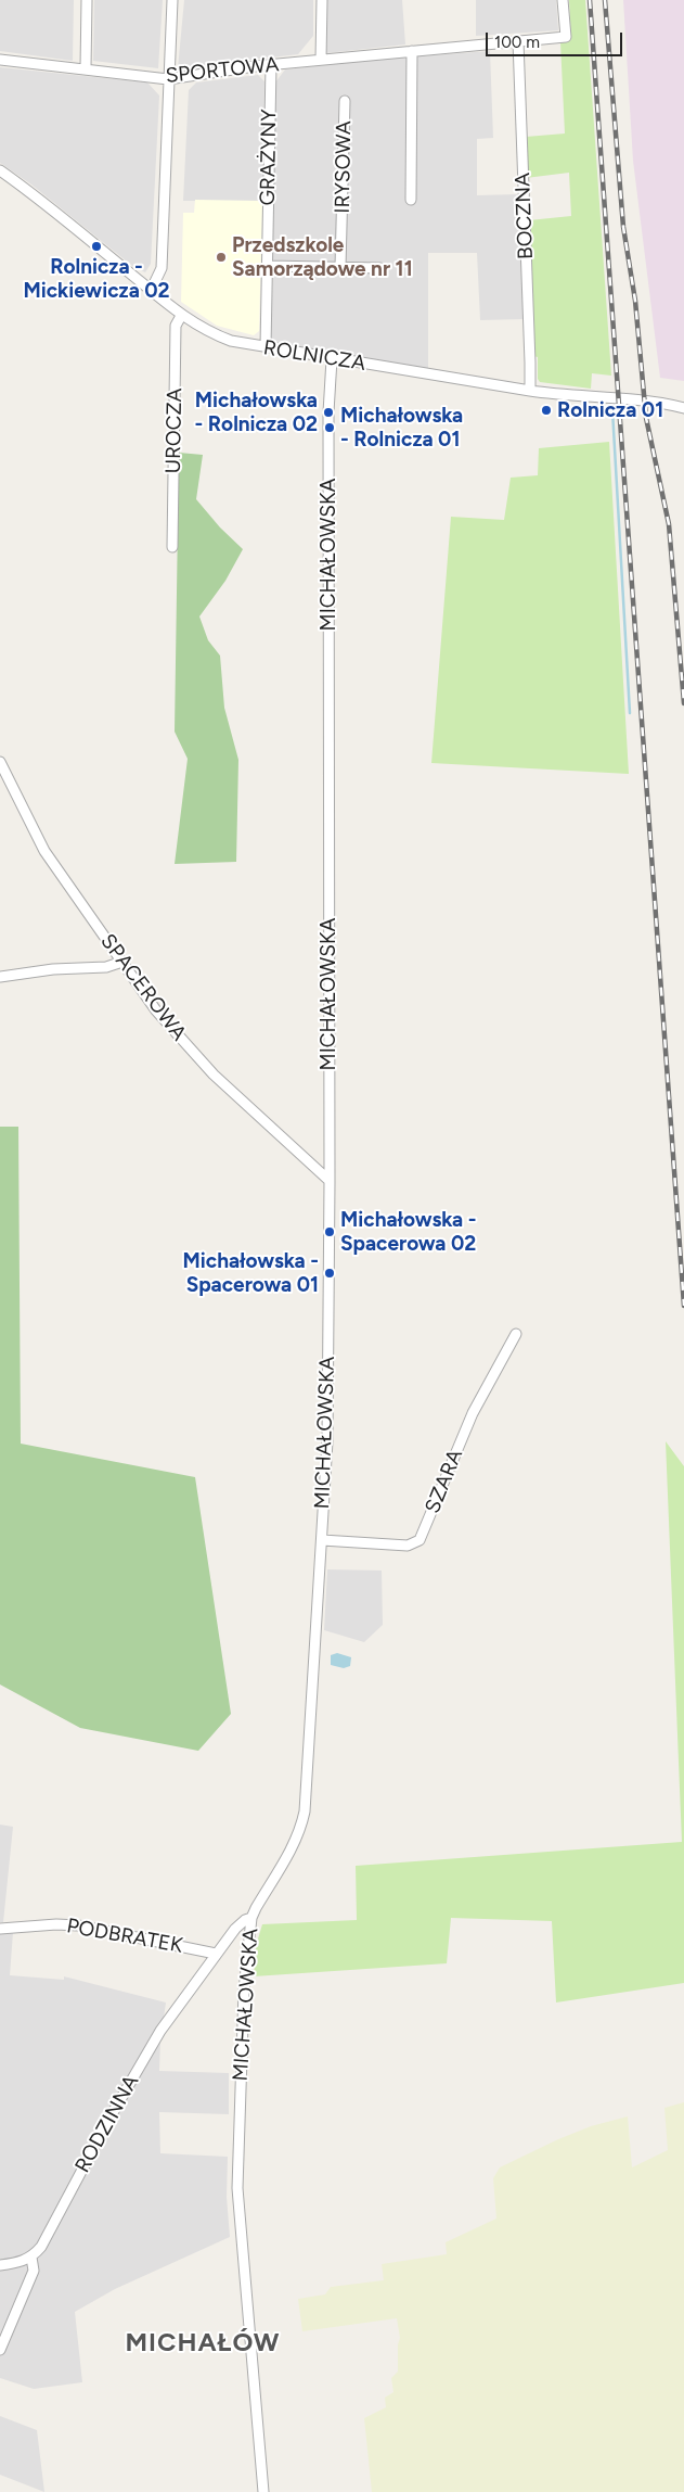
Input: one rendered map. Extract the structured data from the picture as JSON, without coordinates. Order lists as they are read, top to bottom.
{
  "streets": {
    "street": [
      "SPORTOWA",
      "GRAŻYNY",
      "IRYSOWA",
      "BOCZNA",
      "ROLNICZA",
      "UROCZA",
      "MICHAŁOWSKA",
      "SPACEROWA",
      "SZARA",
      "PODBRATEK",
      "RODZINNA"
    ]
  },
  "crossings": [
    ["SPORTOWA", "GRAŻYNY"],
    ["SPORTOWA", "BOCZNA"],
    ["GRAŻYNY", "ROLNICZA"],
    ["BOCZNA", "ROLNICZA"],
    ["ROLNICZA", "UROCZA"],
    ["ROLNICZA", "MICHAŁOWSKA"],
    ["MICHAŁOWSKA", "SPACEROWA"],
    ["MICHAŁOWSKA", "SZARA"],
    ["MICHAŁOWSKA", "RODZINNA"],
    ["PODBRATEK", "RODZINNA"]
  ],
  "districts": ["MICHAŁÓW"],
  "places": [
    "Rolnicza - Mickiewicza 02",
    "Przedszkole Samorządowe nr 11",
    "Rolnicza 01",
    "Michałowska - Rolnicza 02",
    "Michałowska - Rolnicza 01",
    "Michałowska - Spacerowa 02",
    "Michałowska - Spacerowa 01"
  ],
  "scale_bar": "100 m"
}
